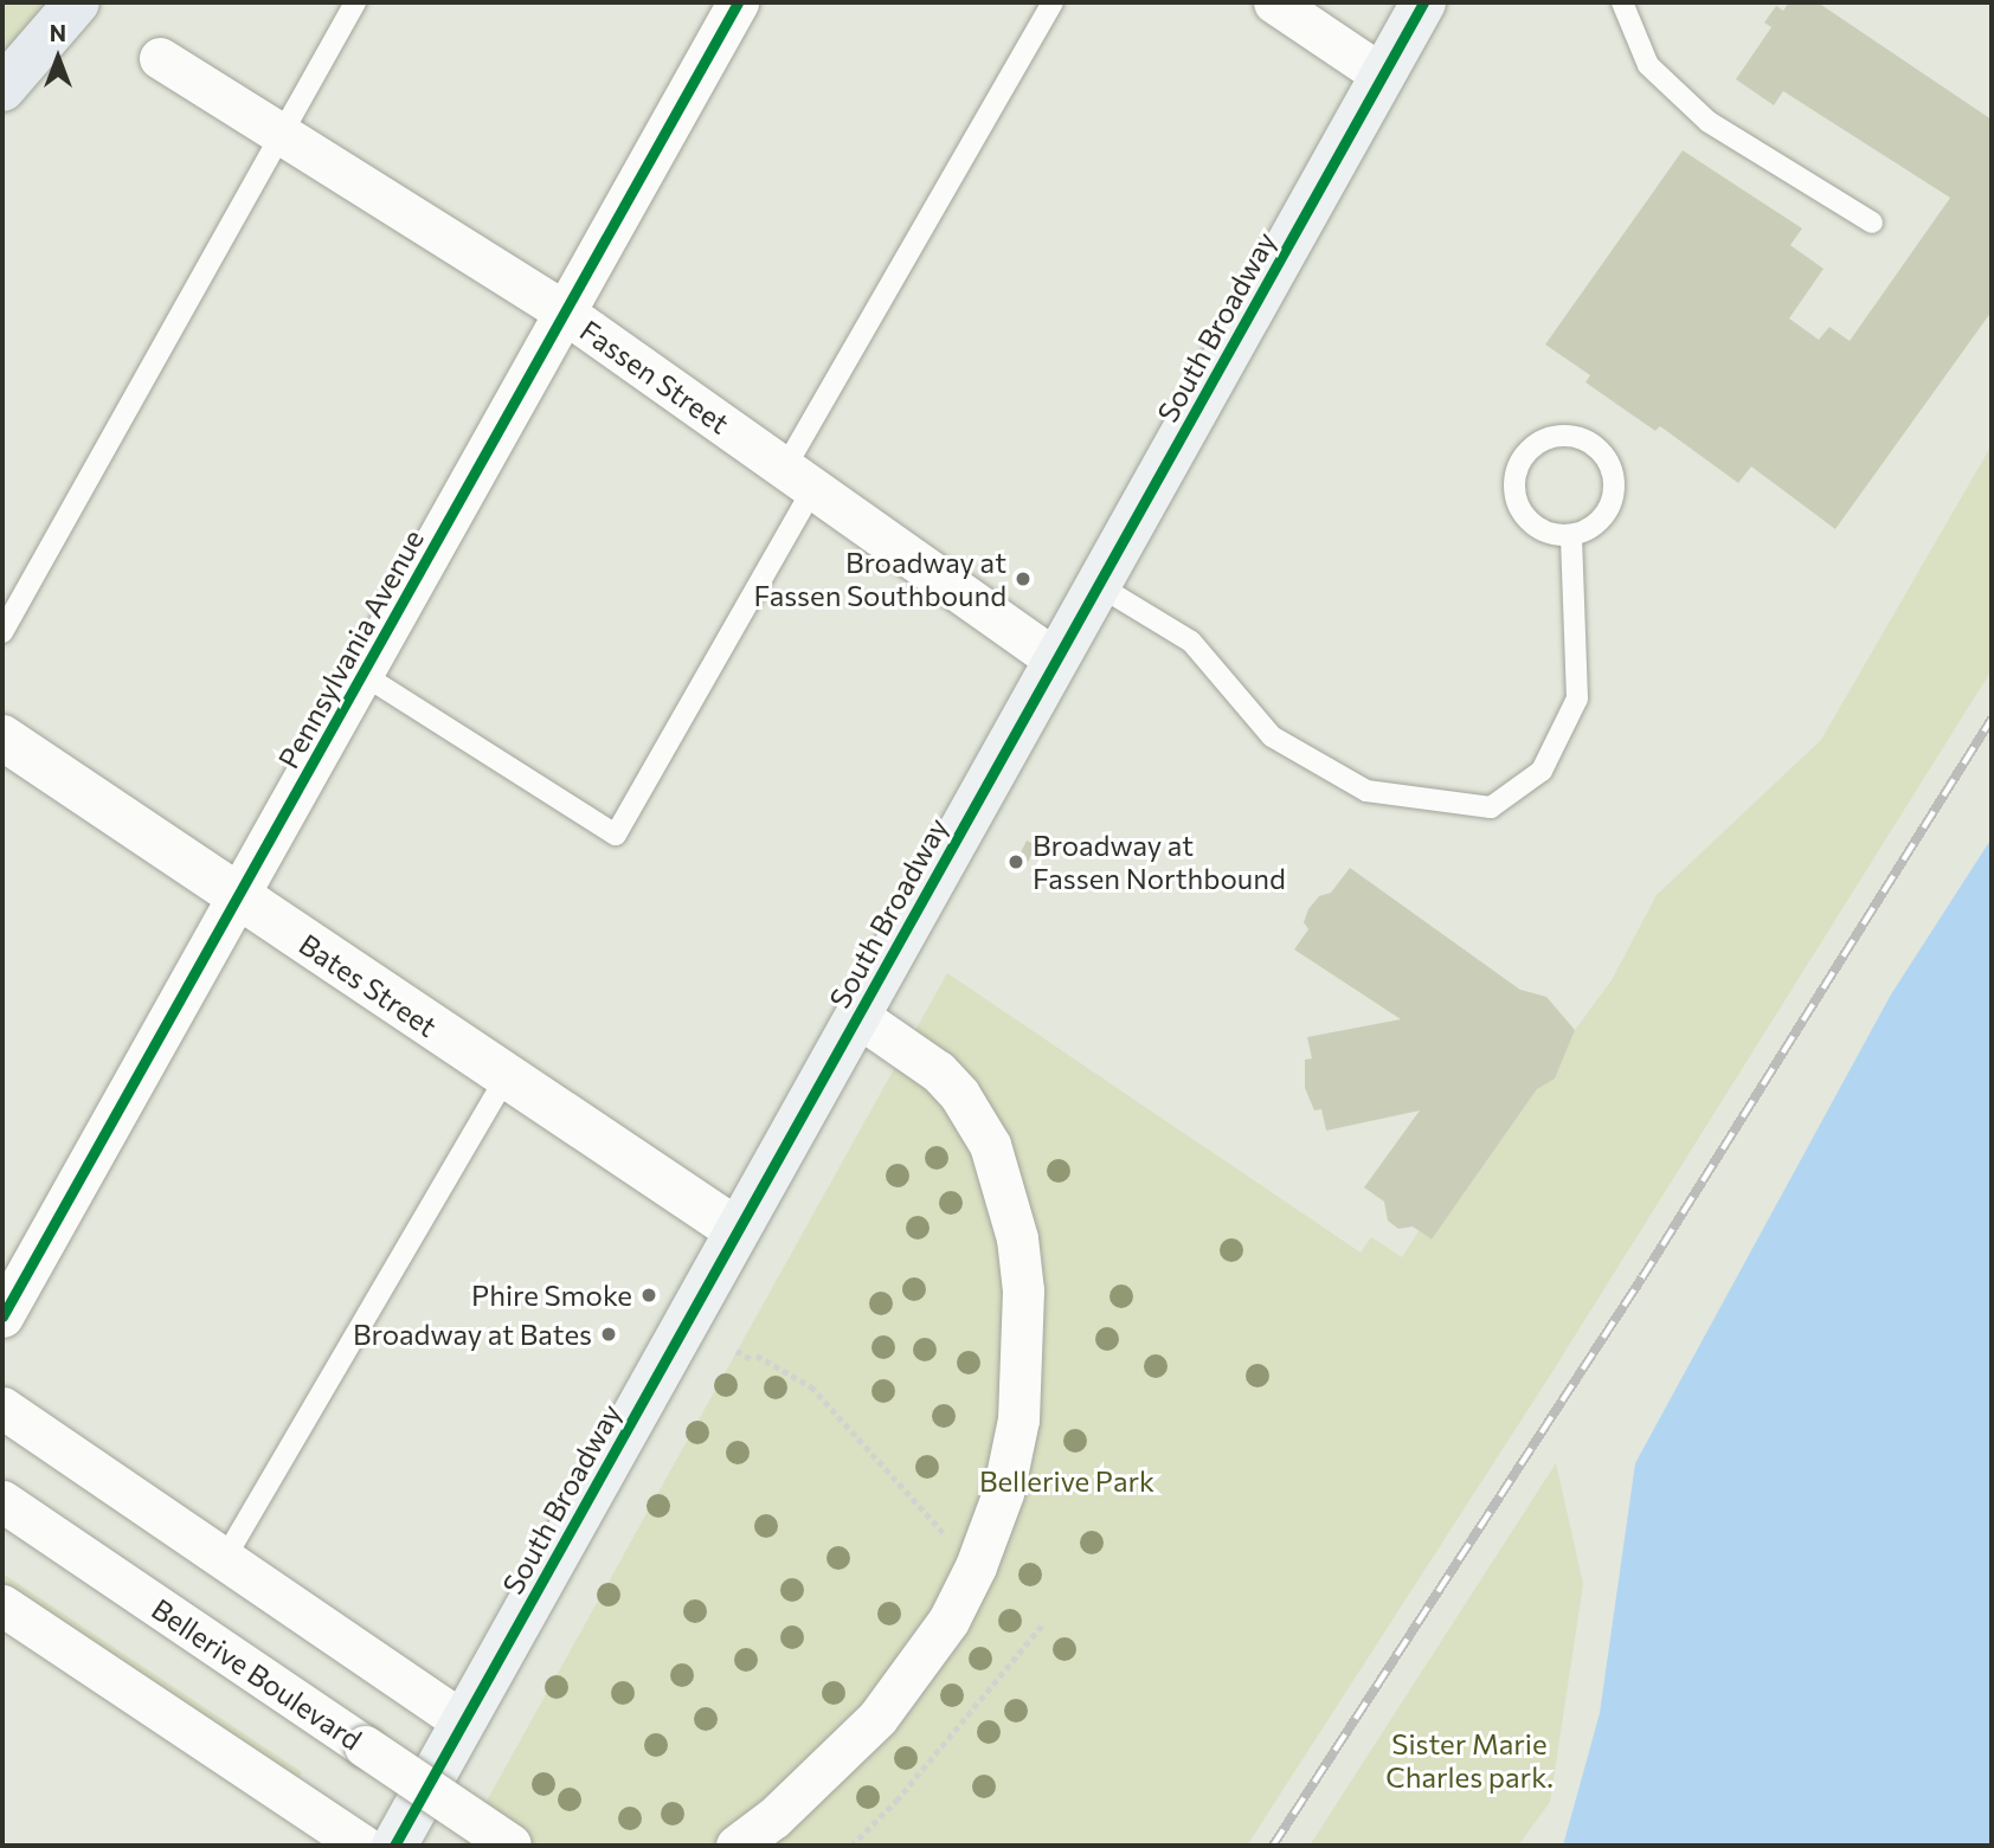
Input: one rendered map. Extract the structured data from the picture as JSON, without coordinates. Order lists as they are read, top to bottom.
{
  "streets": {
    "main road": ["South Broadway", "Bates Street"],
    "street": ["Fassen Street", "Pennsylvania Avenue", "Bellerive Boulevard"]
  },
  "crossings": [
    ["South Broadway", "Fassen Street"],
    ["South Broadway", "Bates Street"],
    ["Fassen Street", "Pennsylvania Avenue"],
    ["Pennsylvania Avenue", "Bates Street"]
  ],
  "parks": ["Bellerive Park", "Sister Marie Charles park."],
  "places": [
    "Broadway at Fassen Southbound",
    "Broadway at Fassen Northbound",
    "Phire Smoke",
    "Broadway at Bates"
  ],
  "north": "top"
}
